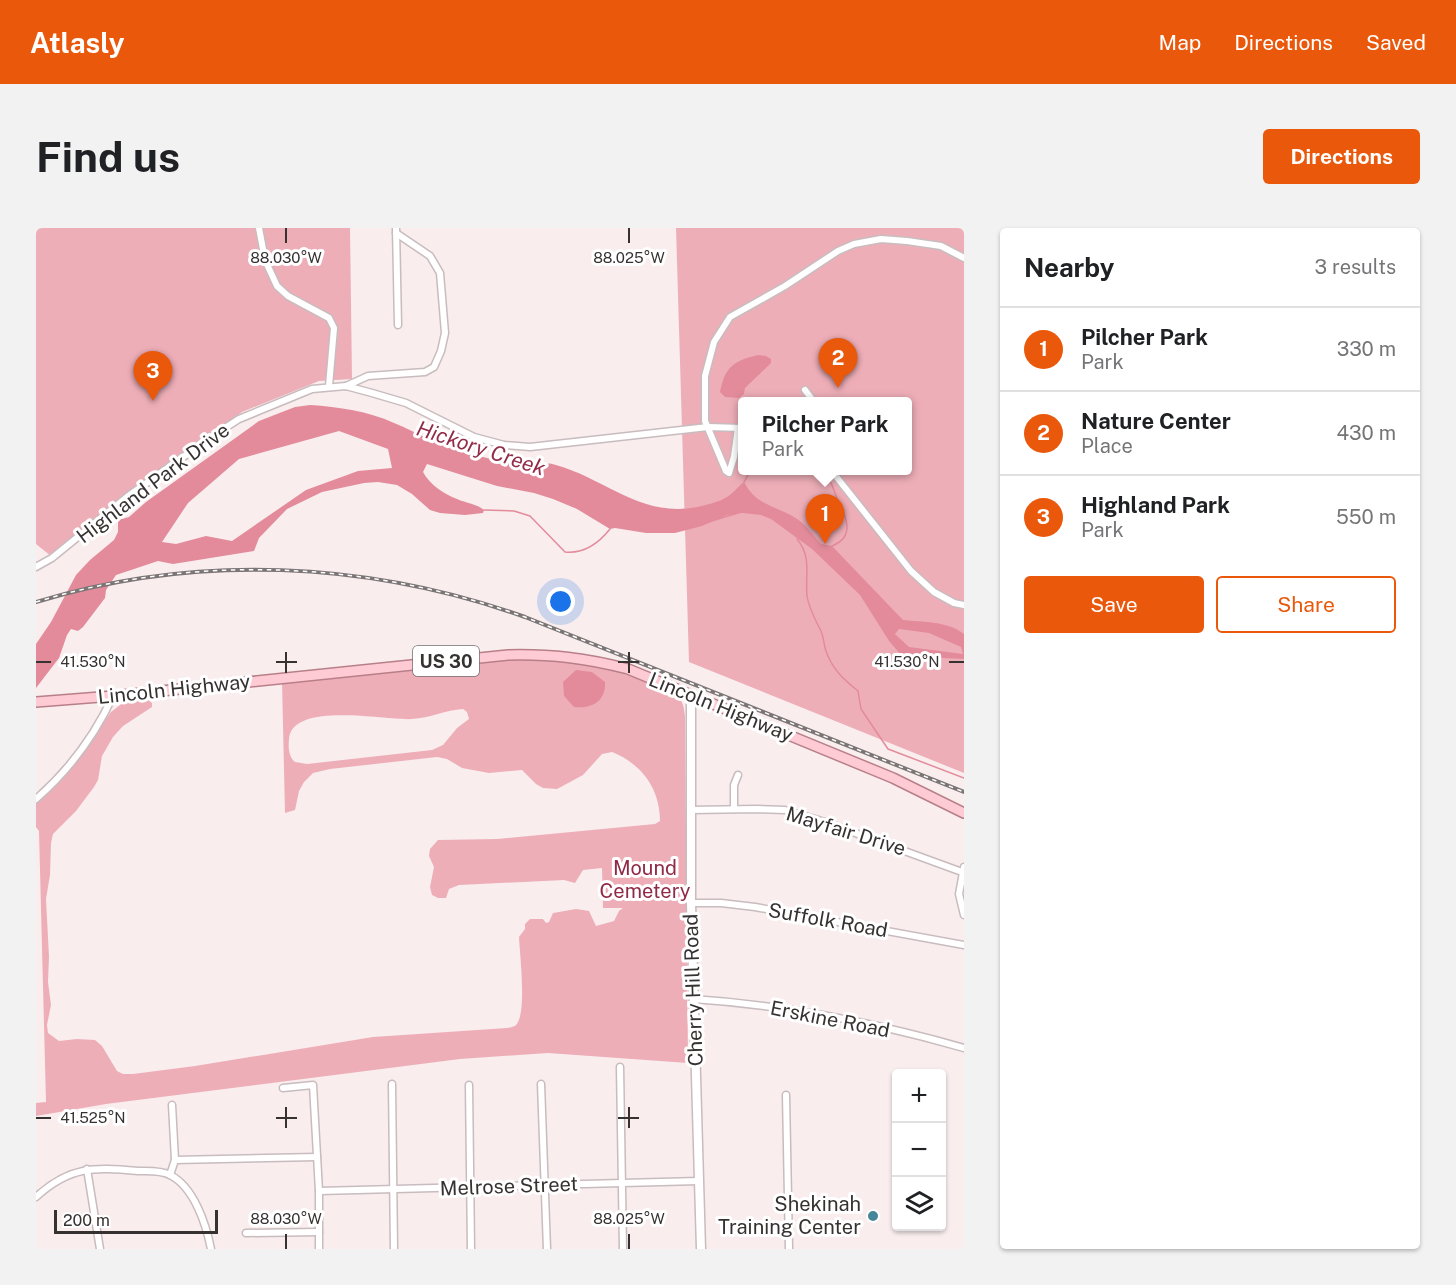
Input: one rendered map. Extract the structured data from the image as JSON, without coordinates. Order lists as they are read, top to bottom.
{
  "streets": {
    "main road": ["US 30", "Lincoln Highway"],
    "street": [
      "Highland Park Drive",
      "Mayfair Drive",
      "Suffolk Road",
      "Cherry Hill Road",
      "Erskine Road",
      "Melrose Street"
    ]
  },
  "crossings": [
    ["Lincoln Highway", "Cherry Hill Road"],
    ["Mayfair Drive", "Cherry Hill Road"],
    ["Suffolk Road", "Cherry Hill Road"],
    ["Cherry Hill Road", "Erskine Road"],
    ["Cherry Hill Road", "Melrose Street"]
  ],
  "water": ["Hickory Creek"],
  "parks": ["Mound Cemetery"],
  "places": ["Shekinah Training Center"],
  "scale_bar": "200 m",
  "page": {
    "header": "Atlasly",
    "nav": ["Map", "Directions", "Saved"],
    "buttons": [
      "Directions",
      ["Save", "Share"]
    ],
    "title": "Find us",
    "heading": ["Nearby", "3 results"],
    "list": [
      {
        "mark": "1",
        "name": "Pilcher Park",
        "note": "Park",
        "value": "330 m"
      },
      {
        "mark": "2",
        "name": "Nature Center",
        "note": "Place",
        "value": "430 m"
      },
      {
        "mark": "3",
        "name": "Highland Park",
        "note": "Park",
        "value": "550 m"
      }
    ],
    "pins": ["2", "3", "1"],
    "popup": ["Pilcher Park", "Park"],
    "map_buttons": ["+", "−"],
    "scale": "200 m"
  },
  "coordinates": [
    "88.030°W",
    "88.025°W",
    "41.530°N",
    "41.525°N"
  ]
}
